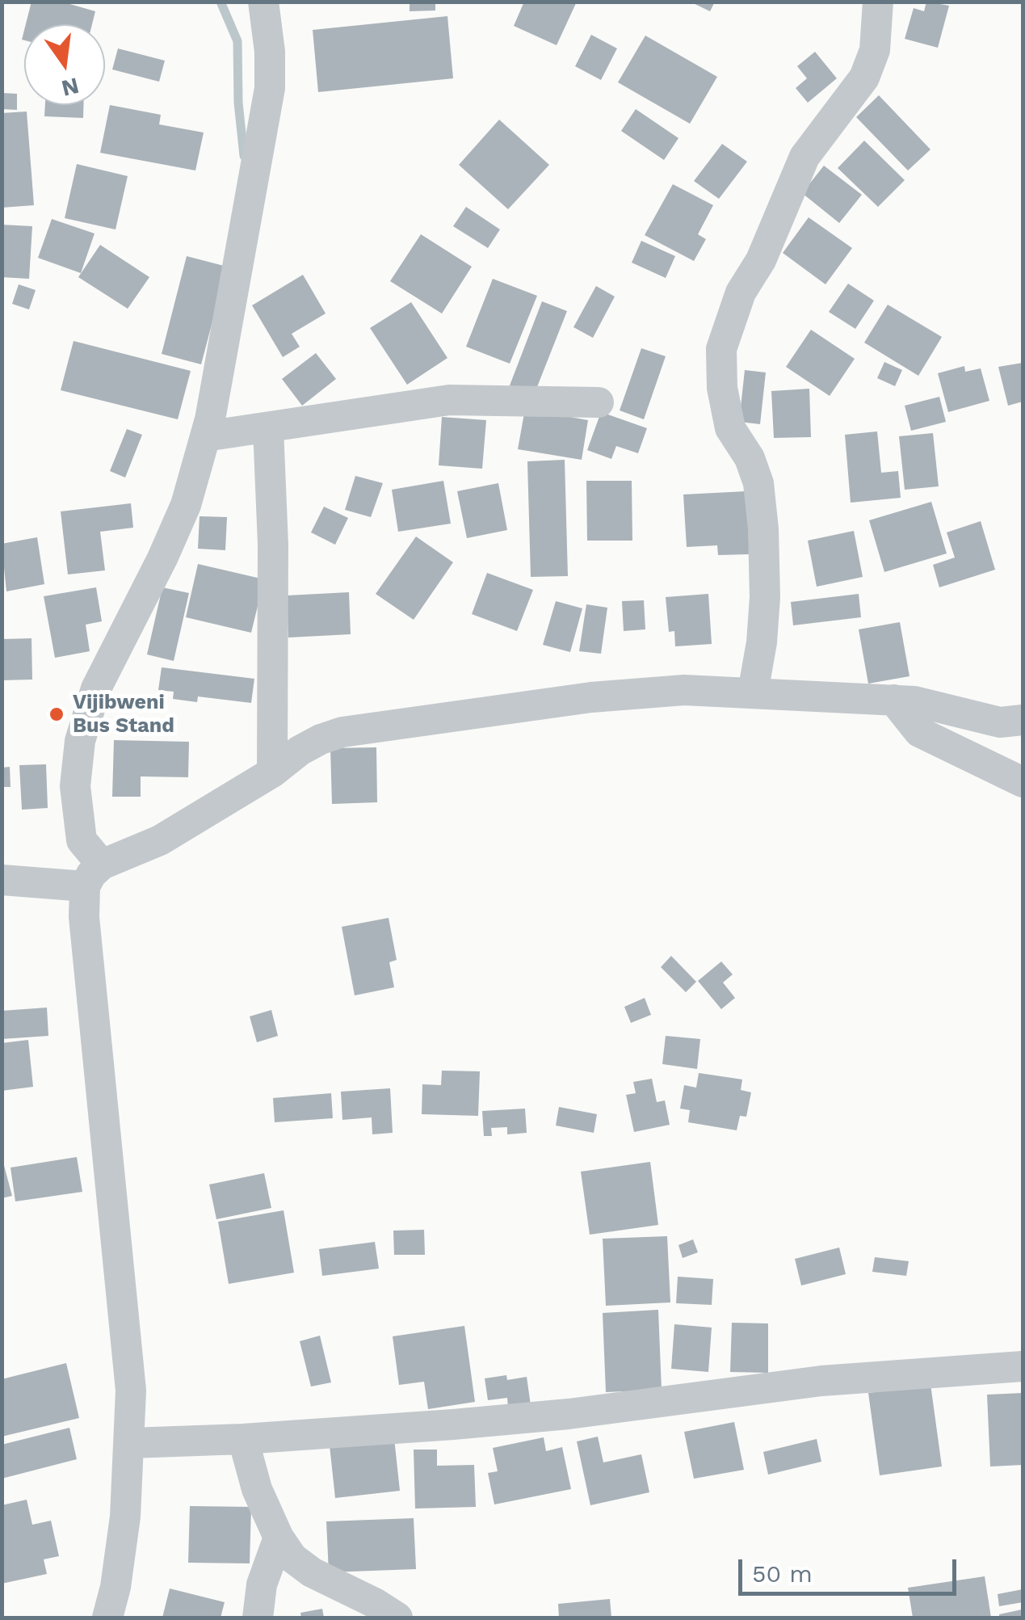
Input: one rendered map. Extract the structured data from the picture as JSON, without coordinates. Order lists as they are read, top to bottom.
{
  "places": ["Vijibweni Bus Stand"],
  "scale_bar": "50 m",
  "north": "bottom"
}
